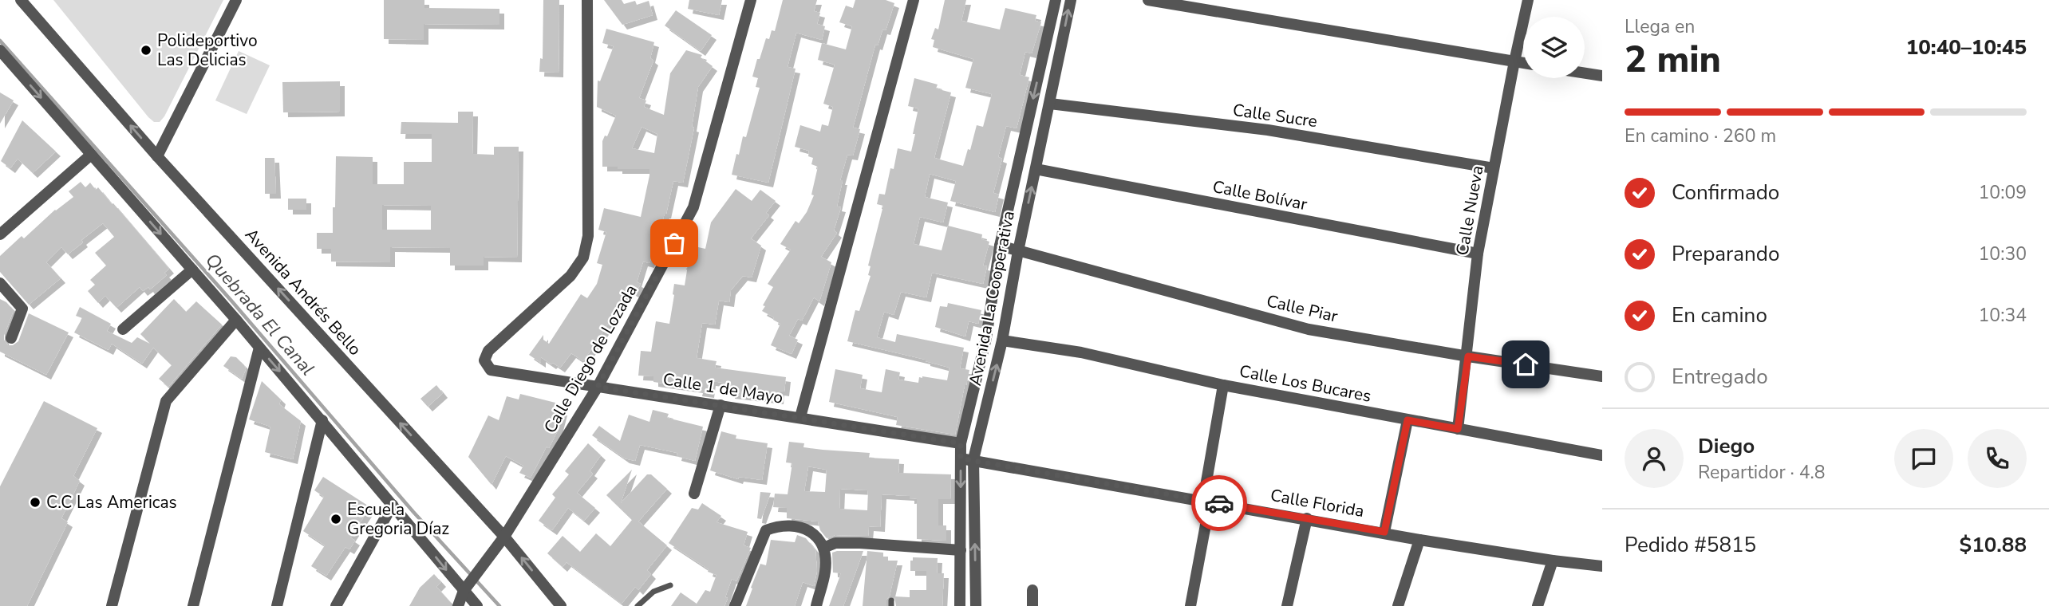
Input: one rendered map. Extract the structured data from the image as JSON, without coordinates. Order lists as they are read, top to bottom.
{
  "streets": {
    "street": [
      "Calle Sucre",
      "Calle Bolívar",
      "Calle Nueva",
      "Avenida Andrés Bello",
      "Avenida La Cooperativa",
      "Calle Piar",
      "Calle Diego de Lozada",
      "Calle Los Bucares",
      "Calle 1 de Mayo",
      "Calle Florida"
    ]
  },
  "crossings": [
    ["Calle Sucre", "Calle Nueva"],
    ["Calle Sucre", "Avenida La Cooperativa"],
    ["Calle Bolívar", "Calle Nueva"],
    ["Calle Bolívar", "Avenida La Cooperativa"],
    ["Calle Nueva", "Calle Piar"],
    ["Calle Nueva", "Calle Los Bucares"],
    ["Avenida Andrés Bello", "Calle Diego de Lozada"],
    ["Avenida La Cooperativa", "Calle Piar"],
    ["Avenida La Cooperativa", "Calle Los Bucares"],
    ["Avenida La Cooperativa", "Calle 1 de Mayo"],
    ["Avenida La Cooperativa", "Calle Florida"],
    ["Calle Diego de Lozada", "Calle 1 de Mayo"]
  ],
  "water": ["Quebrada El Canal"],
  "places": ["Polideportivo Las Delicias", "C.C Las Americas", "Escuela Gregoria Díaz"],
  "page": {
    "heading": ["2 min", "Llega en", "10:40–10:45"],
    "panel": [
      "Diego",
      "Repartidor · 4.8",
      "Pedido #5815",
      "$10.88"
    ],
    "bar": "En camino · 260 m",
    "list": [
      ["Confirmado", "10:09"],
      ["Preparando", "10:30"],
      ["En camino", "10:34"],
      "Entregado"
    ]
  }
}
